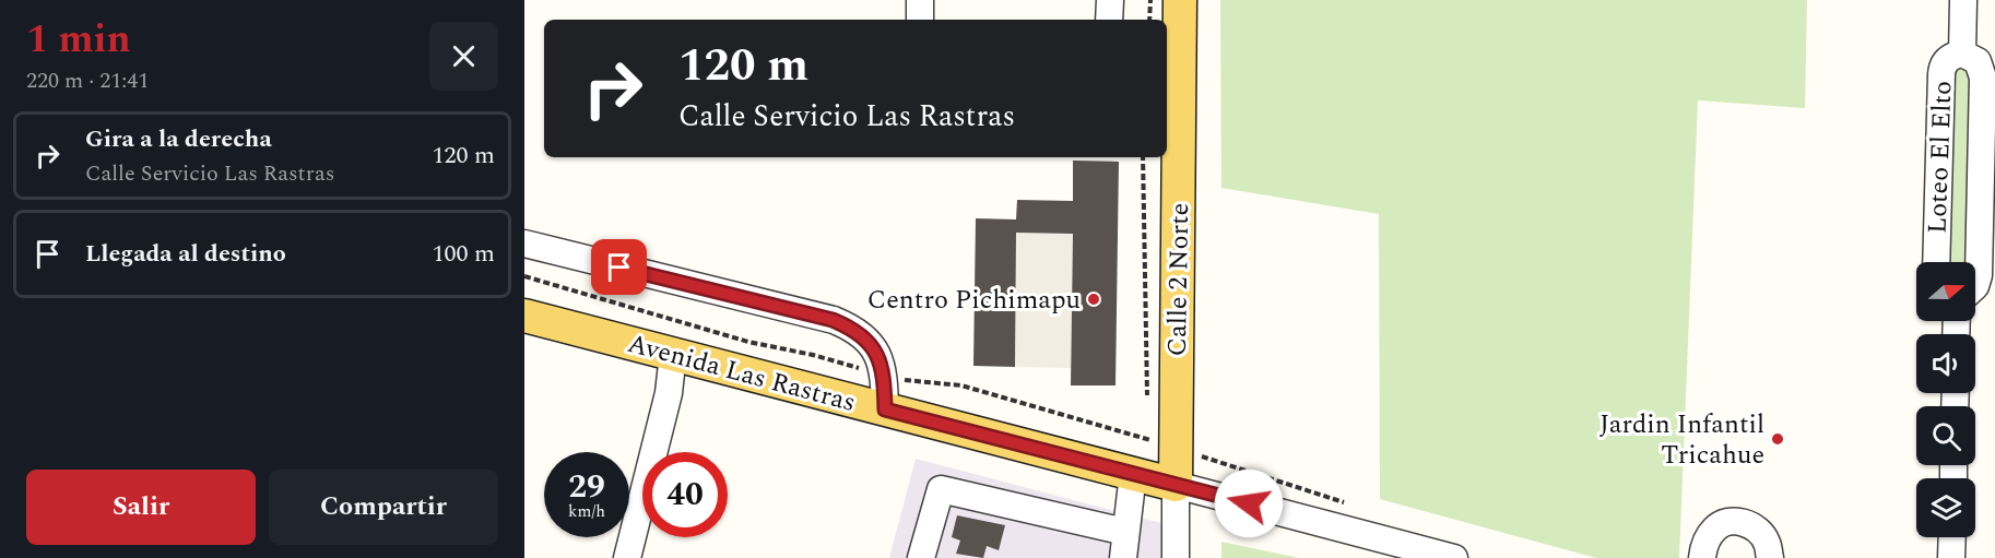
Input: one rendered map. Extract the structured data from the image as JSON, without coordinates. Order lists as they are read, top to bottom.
{
  "streets": {
    "main road": ["Calle 2 Norte", "Avenida Las Rastras"],
    "street": ["Loteo El Elto"]
  },
  "crossings": [
    ["Calle 2 Norte", "Avenida Las Rastras"]
  ],
  "places": ["Centro Pichimapu", "Jardin Infantil Tricahue"],
  "north": "right",
  "page": {
    "heading": ["1 min", "220 m · 21:41"],
    "turn": ["120 m", "Calle Servicio Las Rastras"],
    "list": [
      {
        "name": "Gira a la derecha",
        "note": "Calle Servicio Las Rastras",
        "value": "120 m"
      },
      {
        "name": "Llegada al destino",
        "value": "100 m"
      }
    ],
    "speed": "29 km/h",
    "limit": "40",
    "buttons": ["Salir", "Compartir"]
  }
}
